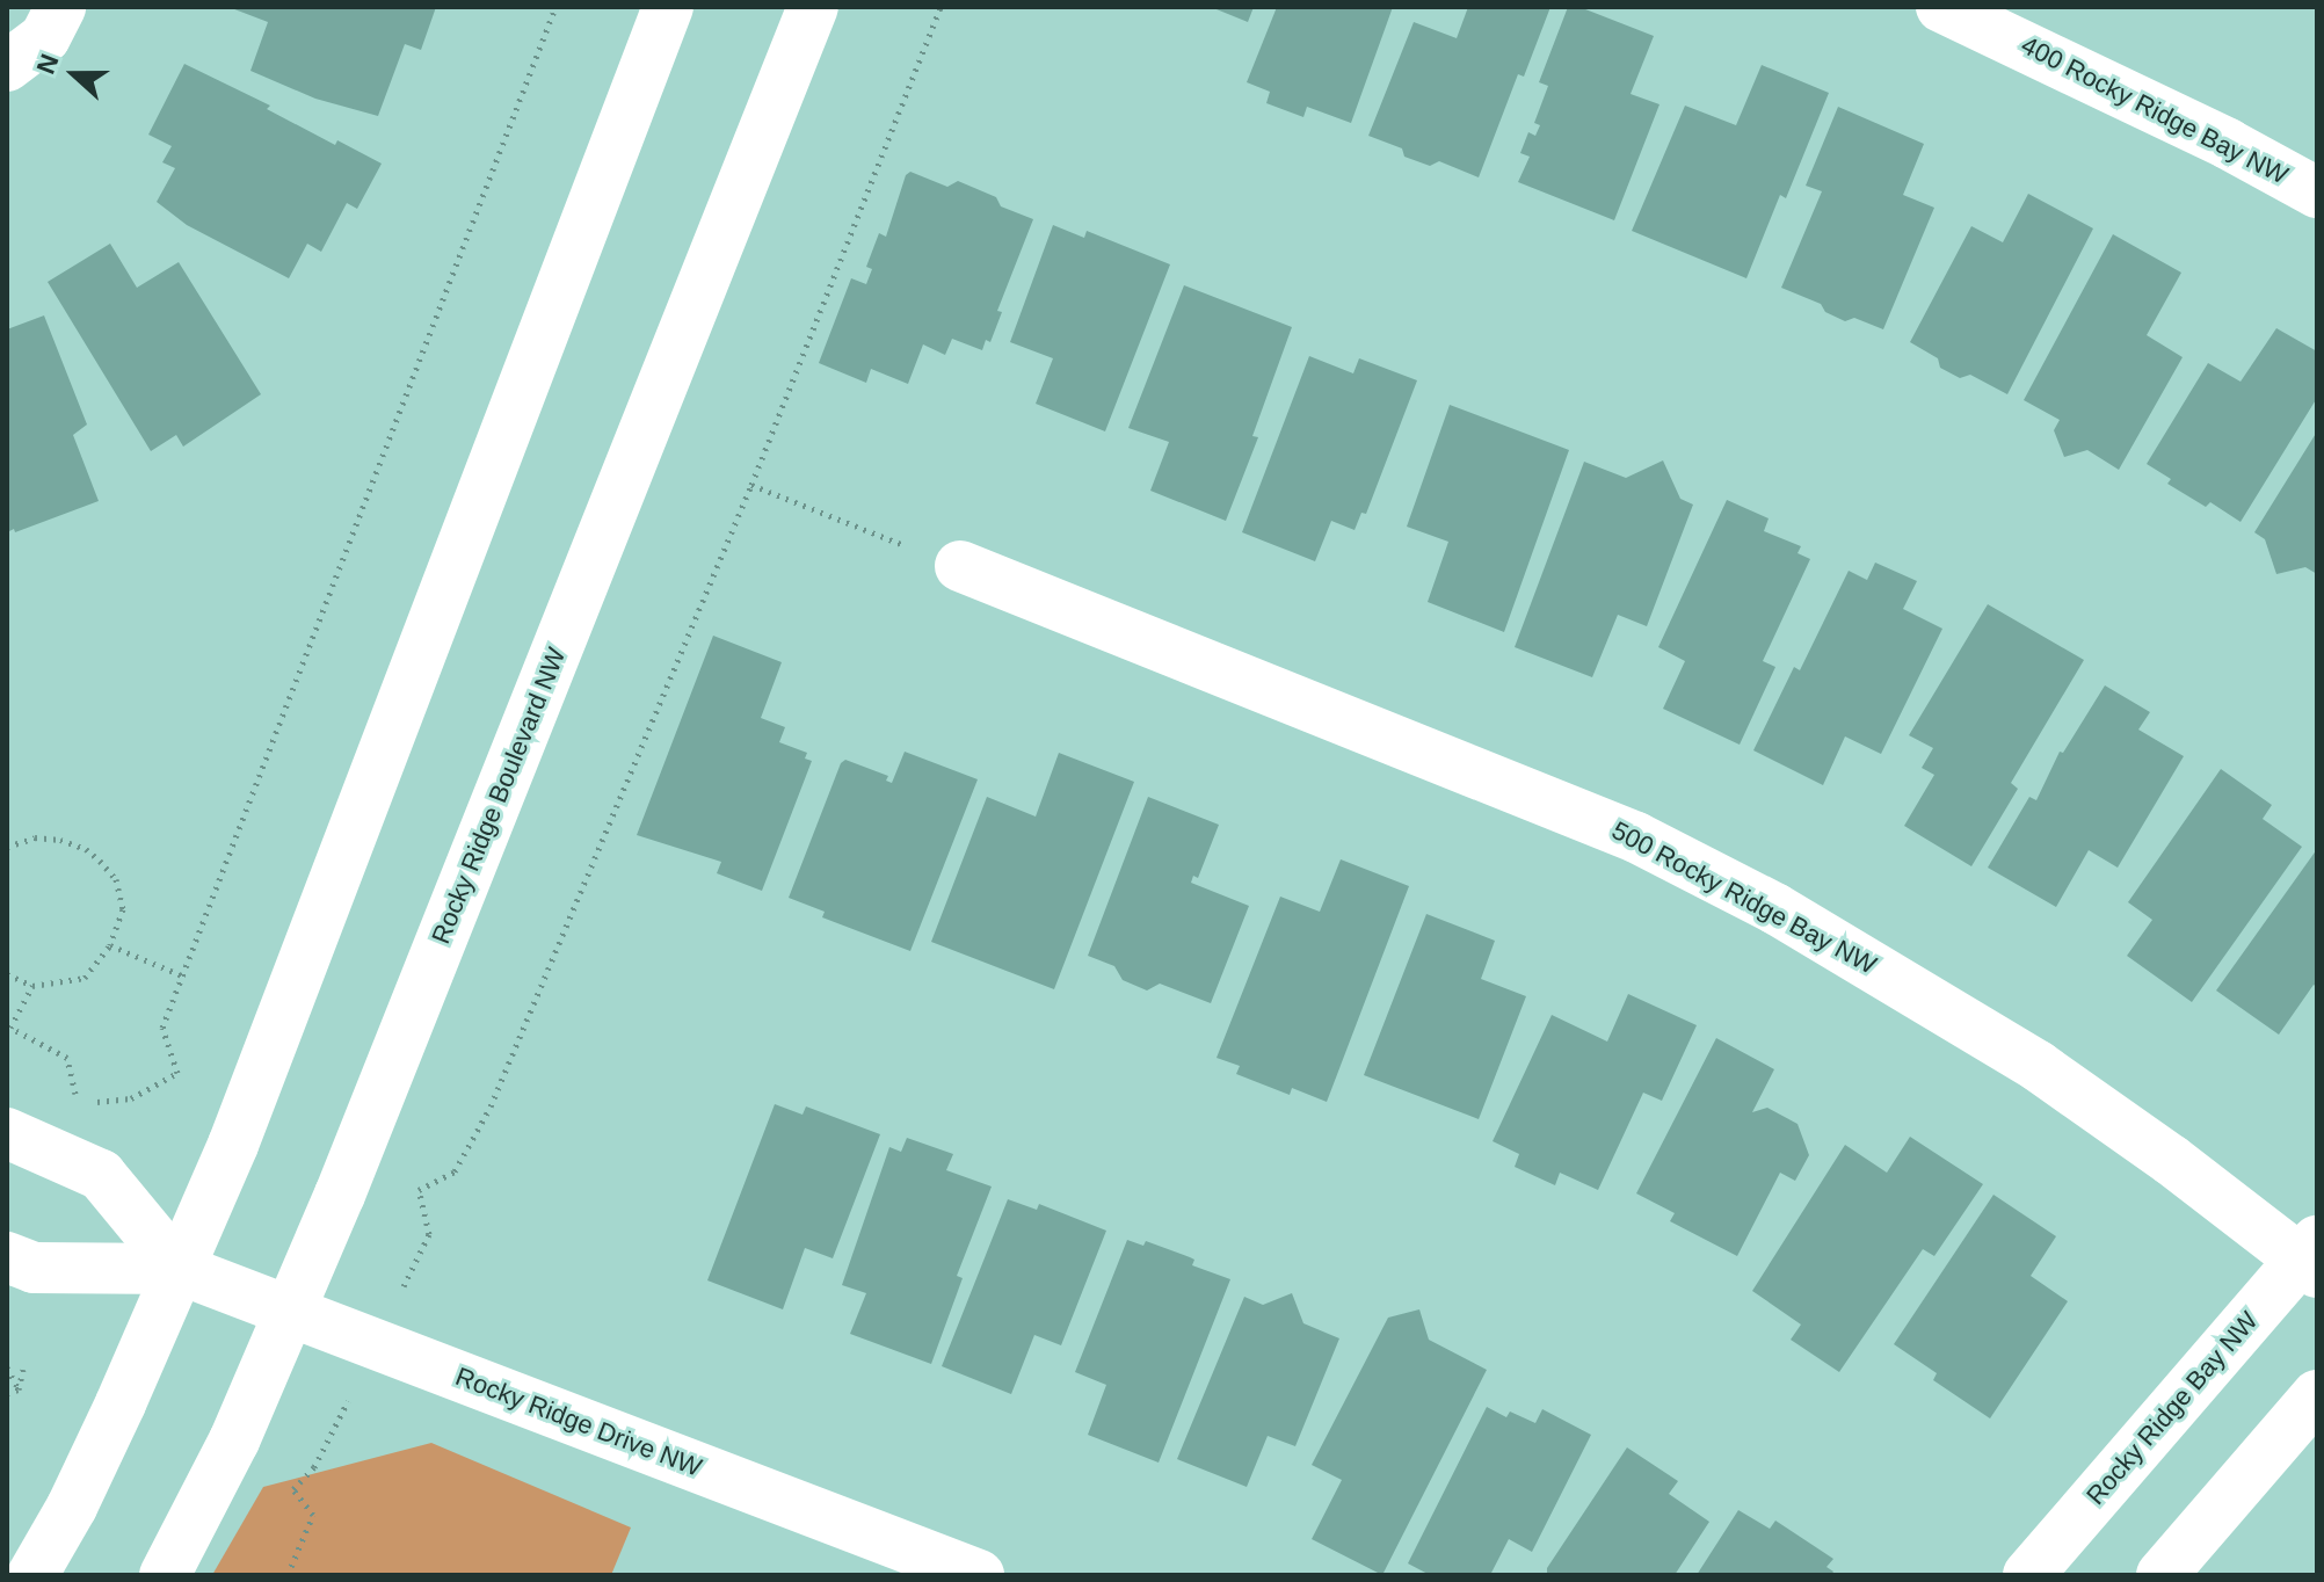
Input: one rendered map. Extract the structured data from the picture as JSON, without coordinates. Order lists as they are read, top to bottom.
{
  "streets": {
    "street": [
      "400 Rocky Ridge Bay NW",
      "Rocky Ridge Boulevard NW",
      "500 Rocky Ridge Bay NW",
      "Rocky Ridge Bay NW",
      "Rocky Ridge Drive NW"
    ]
  },
  "crossings": [
    ["Rocky Ridge Boulevard NW", "Rocky Ridge Drive NW"],
    ["500 Rocky Ridge Bay NW", "Rocky Ridge Bay NW"]
  ],
  "north": "left"
}
